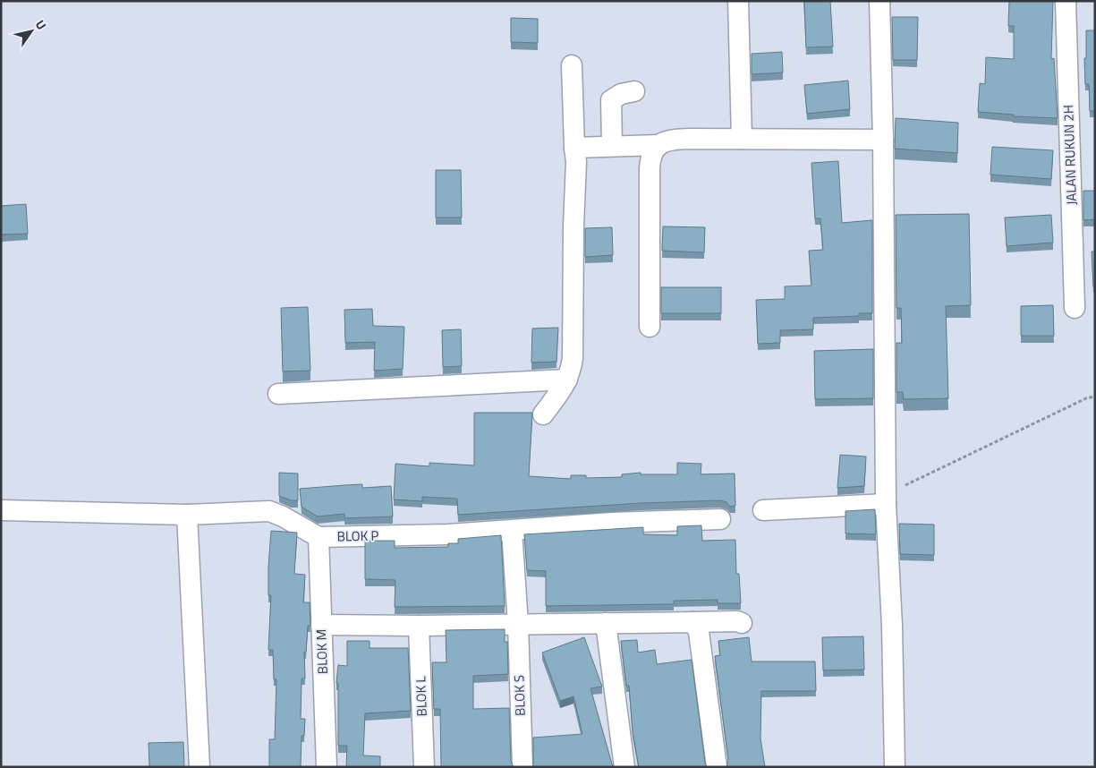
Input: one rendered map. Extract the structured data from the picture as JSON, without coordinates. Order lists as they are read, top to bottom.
{
  "streets": {
    "street": [
      "JALAN RUKUN 2H",
      "BLOK P",
      "BLOK M",
      "BLOK S",
      "BLOK L"
    ]
  },
  "crossings": [
    ["BLOK P", "BLOK M"],
    ["BLOK P", "BLOK S"]
  ],
  "north": "top right"
}
